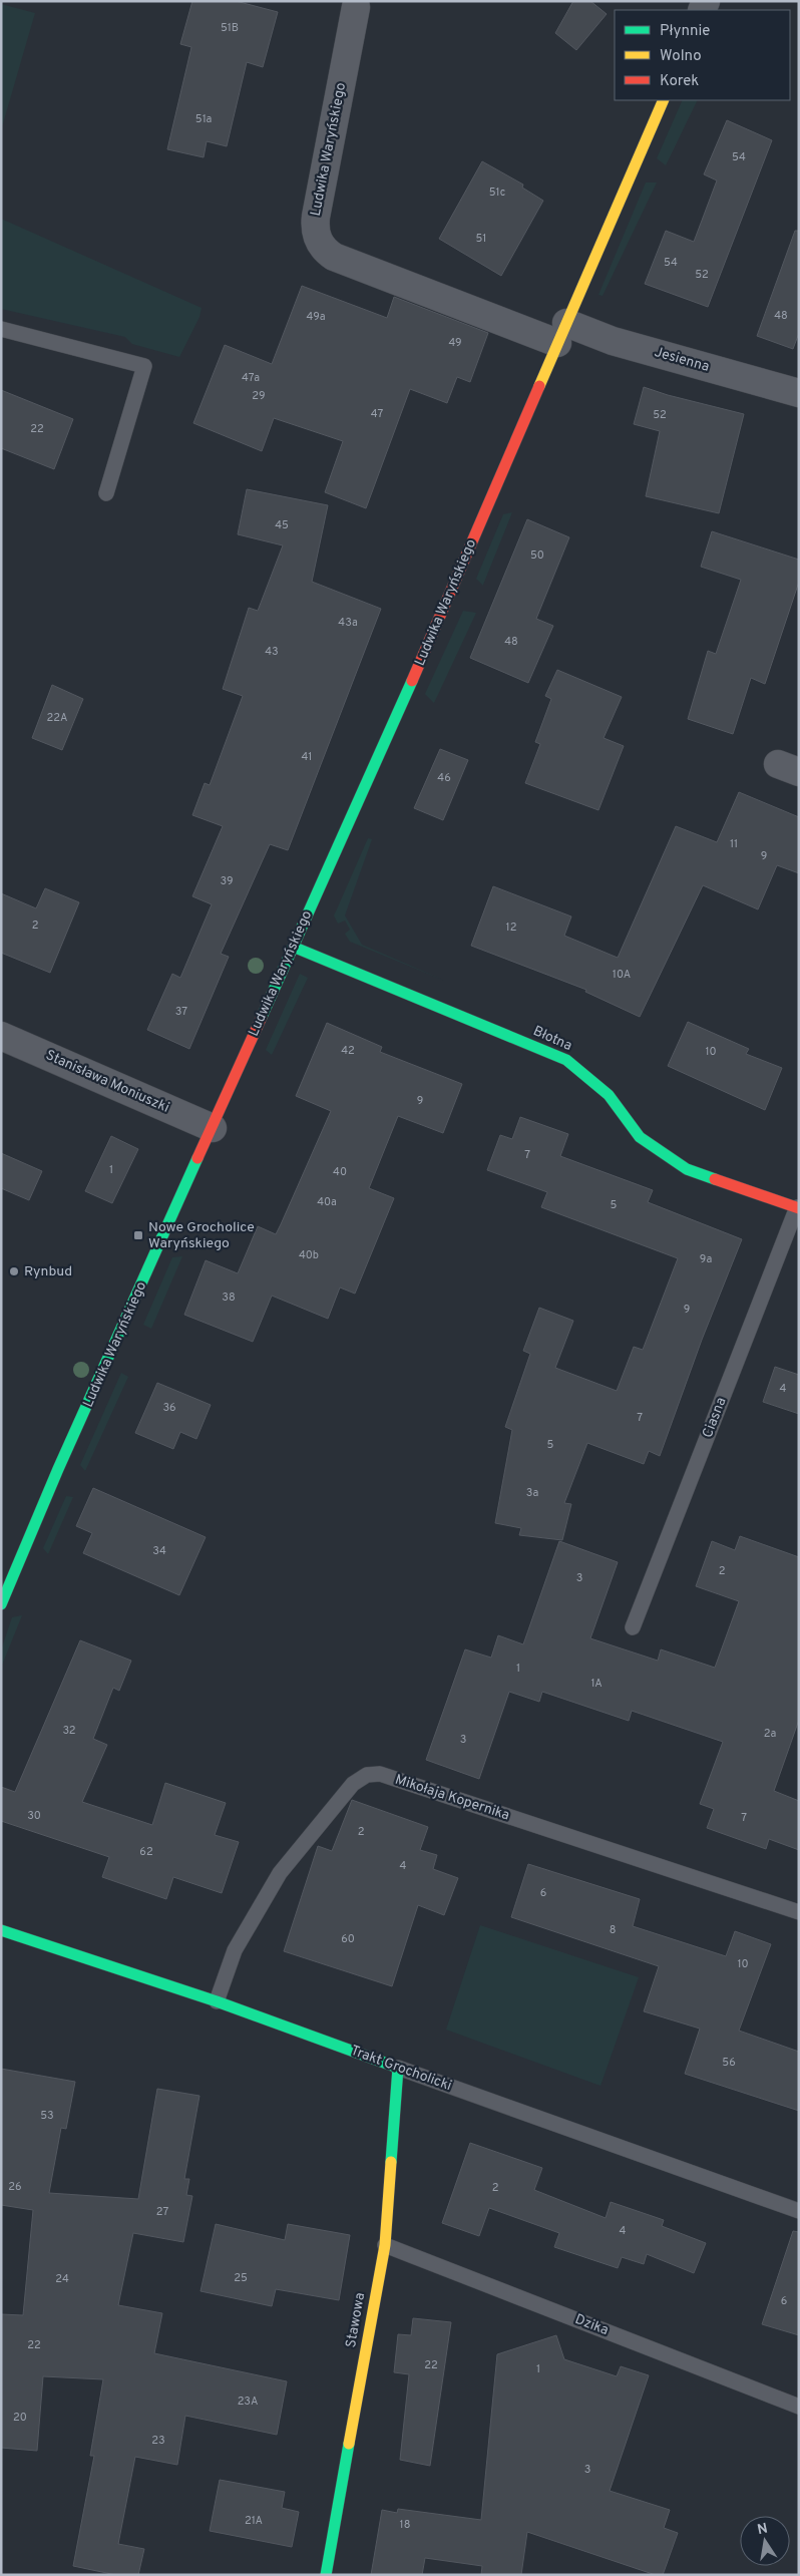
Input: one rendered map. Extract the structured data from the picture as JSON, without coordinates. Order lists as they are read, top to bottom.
{
  "streets": {
    "street": [
      "Ludwika Waryńskiego",
      "Jesienna",
      "Błotna",
      "Stanisława Moniuszki",
      "Trakt Grocholicki",
      "Stawowa"
    ],
    "lane": ["Ciasna", "Mikołaja Kopernika", "Dzika"]
  },
  "crossings": [
    ["Ludwika Waryńskiego", "Jesienna"],
    ["Ludwika Waryńskiego", "Błotna"],
    ["Ludwika Waryńskiego", "Stanisława Moniuszki"],
    ["Błotna", "Ciasna"],
    ["Mikołaja Kopernika", "Trakt Grocholicki"],
    ["Trakt Grocholicki", "Stawowa"],
    ["Stawowa", "Dzika"]
  ],
  "places": {
    "transit": ["Nowe Grocholice Waryńskiego"],
    "other": ["Rynbud"]
  },
  "house_numbers": [
    "51B",
    "51a",
    "54",
    "51c",
    "51",
    "54",
    "52",
    "48",
    "49a",
    "49",
    "47a",
    "29",
    "47",
    "52",
    "22",
    "45",
    "50",
    "43a",
    "48",
    "43",
    "22A",
    "41",
    "46",
    "11",
    "9",
    "39",
    "2",
    "12",
    "10A",
    "37",
    "42",
    "10",
    "9",
    "7",
    "1",
    "40",
    "40a",
    "5",
    "40b",
    "9a",
    "38",
    "9",
    "4",
    "36",
    "7",
    "5",
    "3a",
    "34",
    "2",
    "3",
    "1",
    "1A",
    "32",
    "2a",
    "3",
    "30",
    "7",
    "2",
    "62",
    "4",
    "6",
    "8",
    "60",
    "10",
    "56",
    "53",
    "26",
    "2",
    "27",
    "4",
    "25",
    "24",
    "6",
    "22",
    "22",
    "1",
    "23A",
    "20",
    "23",
    "3",
    "21A",
    "18"
  ],
  "legend": ["Płynnie", "Wolno", "Korek"],
  "north": "top"
}
